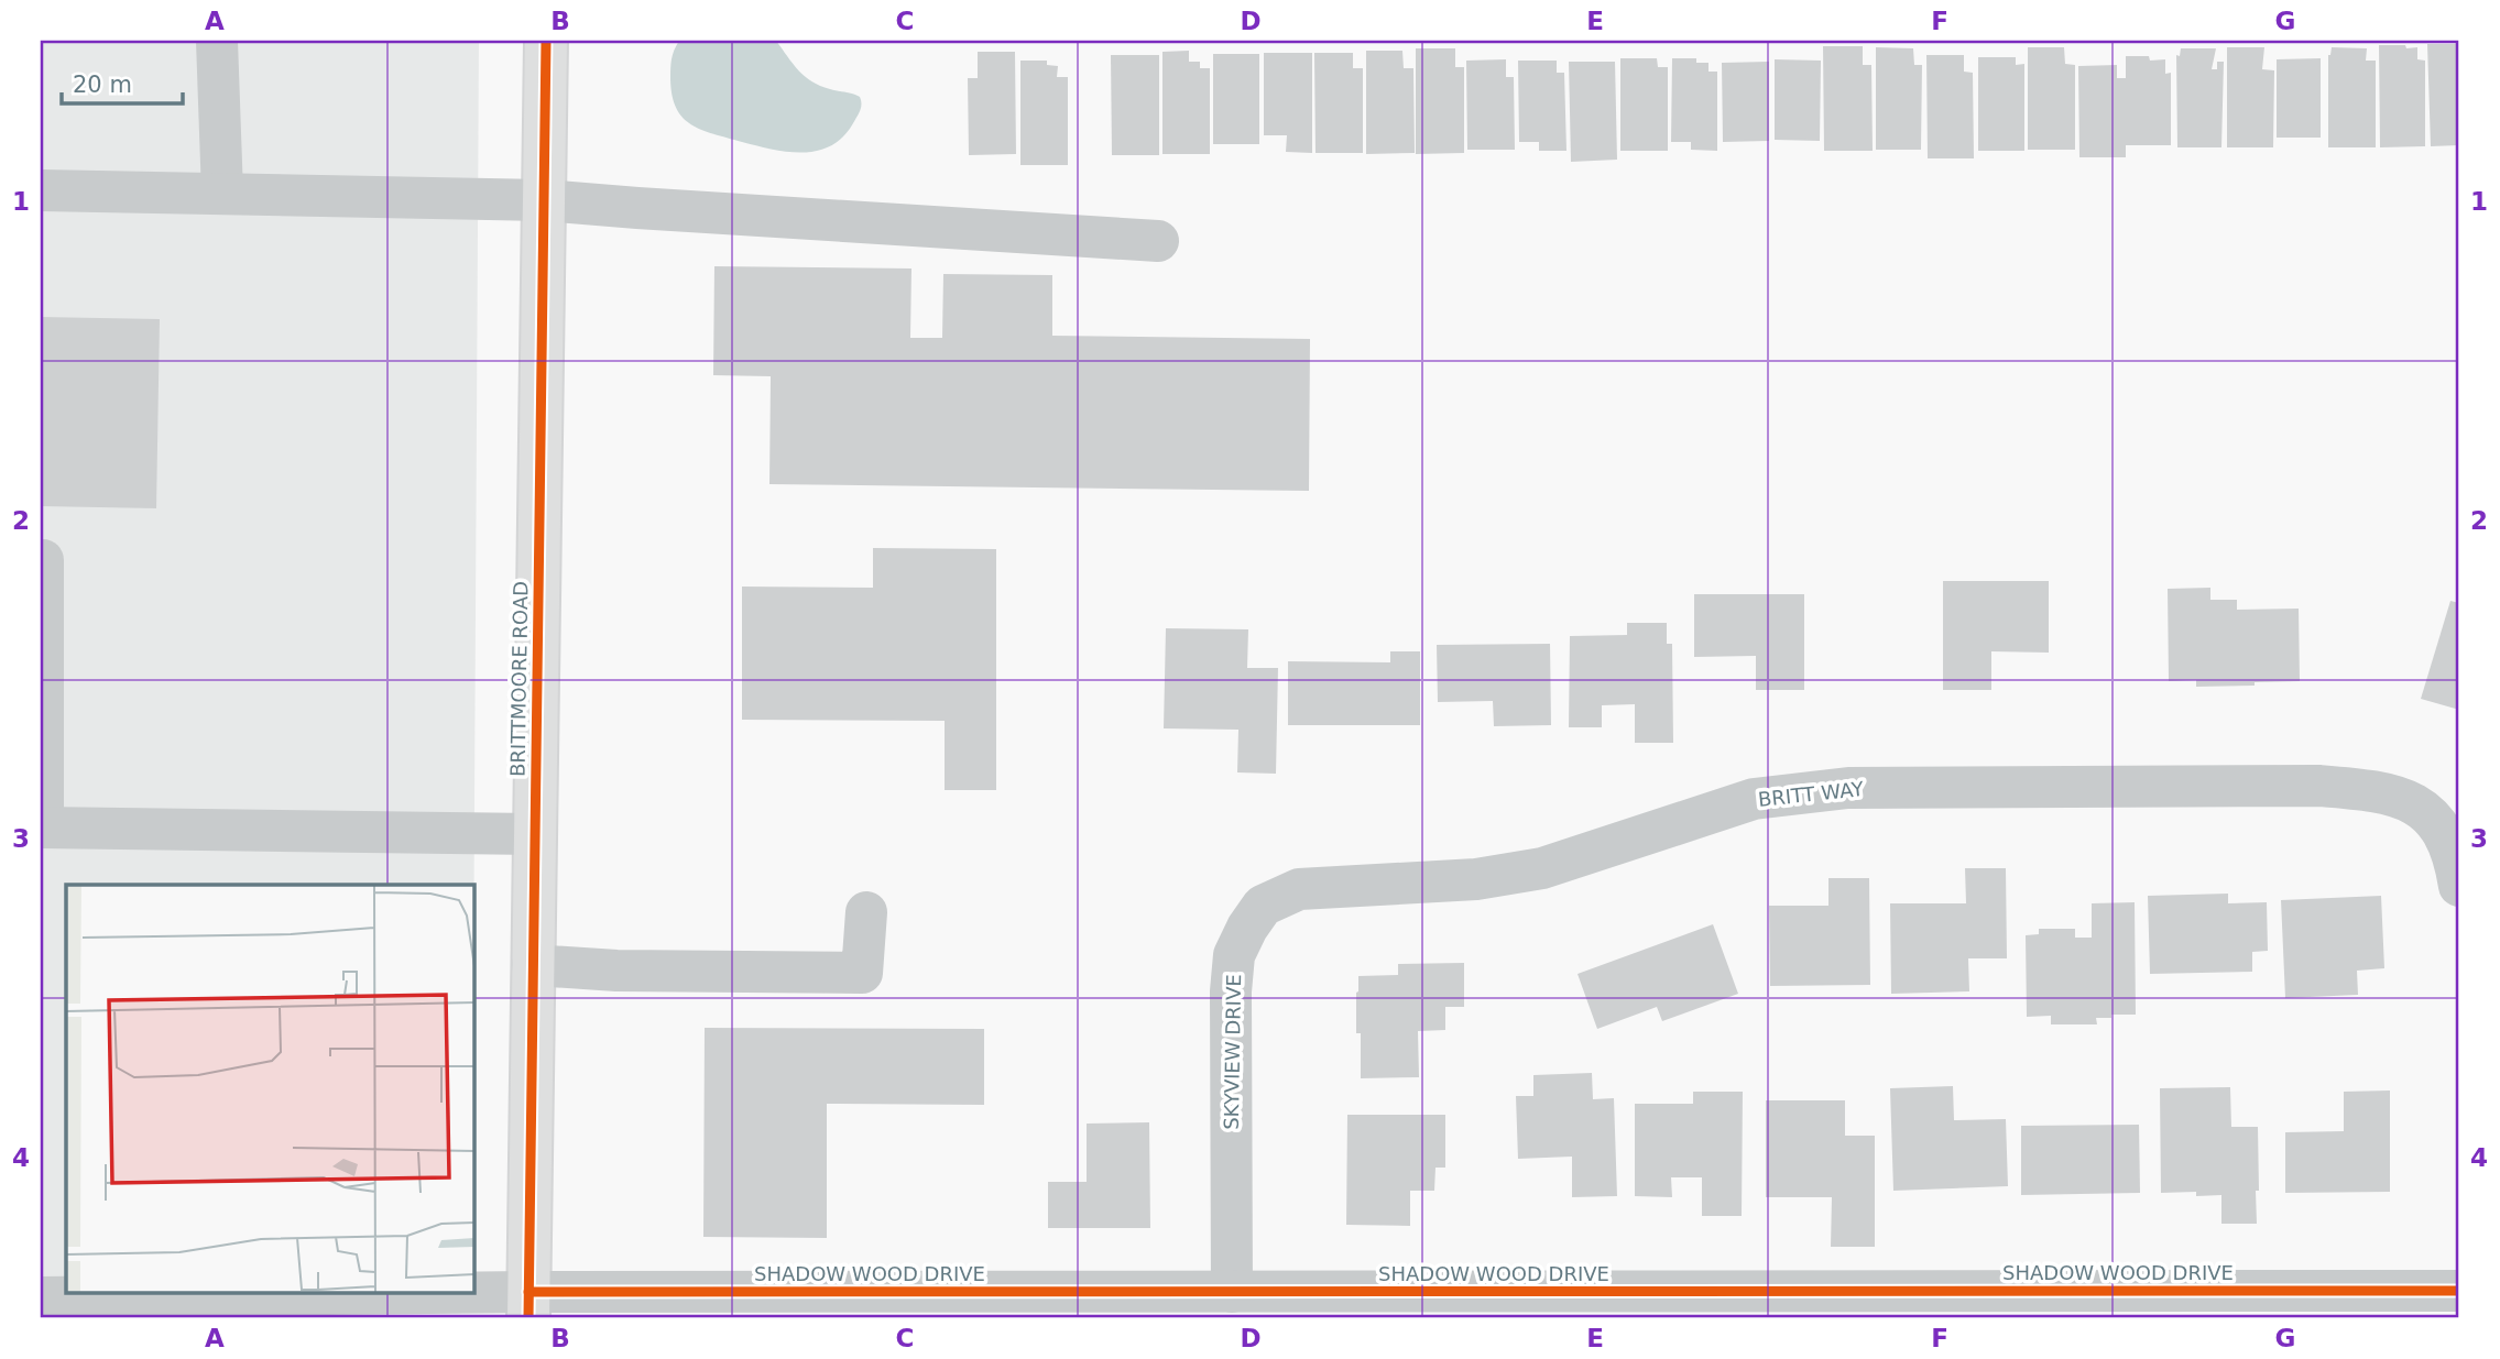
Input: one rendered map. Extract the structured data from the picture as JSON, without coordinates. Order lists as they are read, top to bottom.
{
  "streets": {
    "main road": ["BRITTMOORE ROAD"],
    "street": ["BRITT WAY", "SKYVIEW DRIVE", "SHADOW WOOD DRIVE"]
  },
  "crossings": [
    ["BRITTMOORE ROAD", "SHADOW WOOD DRIVE"],
    ["BRITT WAY", "SKYVIEW DRIVE"],
    ["SKYVIEW DRIVE", "SHADOW WOOD DRIVE"]
  ],
  "scale_bar": "20 m",
  "grid": {
    "columns": [
      "A",
      "B",
      "C",
      "D",
      "E",
      "F",
      "G"
    ],
    "rows": [
      "1",
      "2",
      "3",
      "4"
    ]
  }
}
